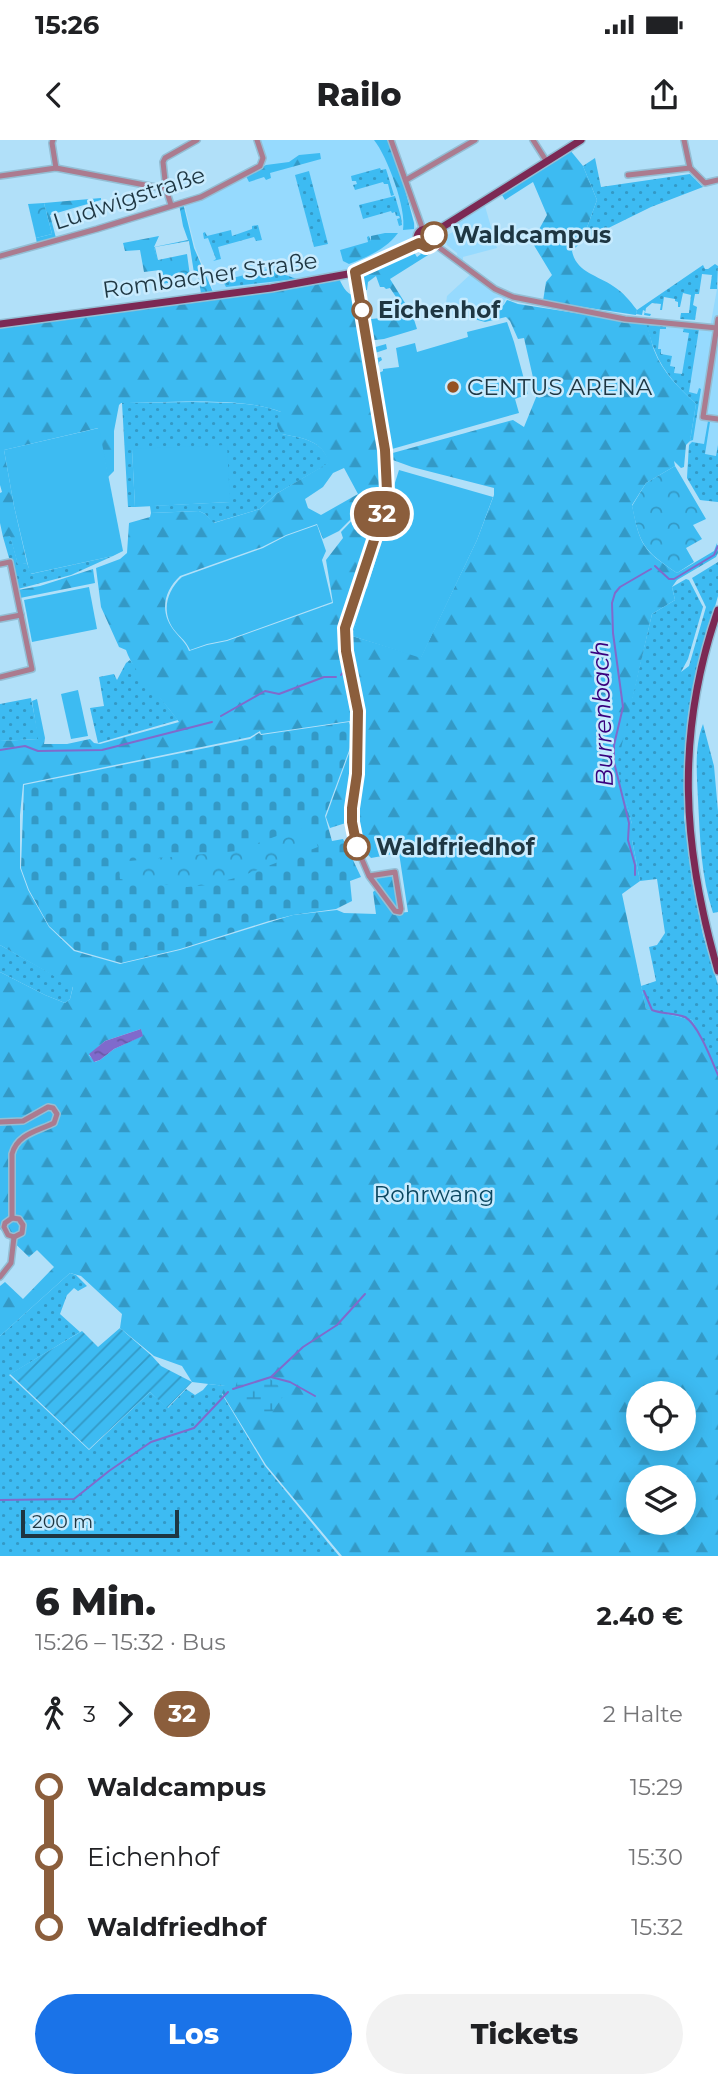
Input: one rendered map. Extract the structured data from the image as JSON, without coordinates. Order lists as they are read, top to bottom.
{
  "streets": {
    "main road": ["Rombacher Straße"],
    "street": ["Ludwigstraße"]
  },
  "water": ["Burrenbach"],
  "parks": ["Rohrwang"],
  "places": [
    "Waldcampus",
    "Eichenhof",
    "CENTUS ARENA",
    "Waldfriedhof"
  ],
  "lines": ["bus line 32"],
  "scale_bar": "200 m",
  "page": {
    "status": "15:26",
    "header": "Railo",
    "on_map": "32",
    "scale": "200 m",
    "heading": ["6 Min.", "15:26 – 15:32 · Bus", "2.40 €"],
    "legs": ["3", "32", "2 Halte"],
    "list": [
      {
        "name": "Waldcampus",
        "value": "15:29"
      },
      {
        "name": "Eichenhof",
        "value": "15:30"
      },
      {
        "name": "Waldfriedhof",
        "value": "15:32"
      }
    ],
    "buttons": ["Los", "Tickets"]
  }
}
